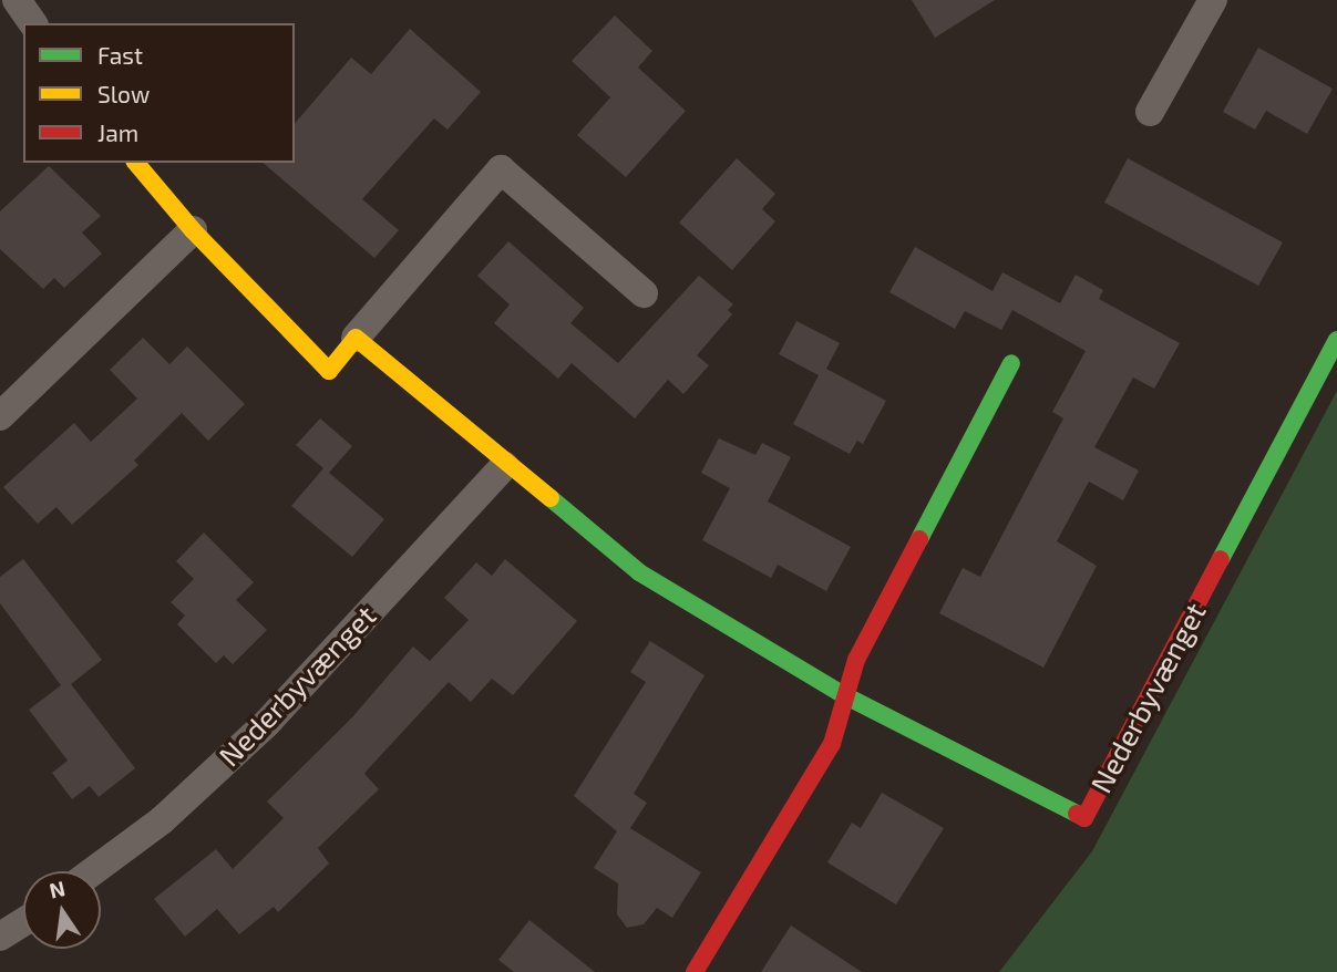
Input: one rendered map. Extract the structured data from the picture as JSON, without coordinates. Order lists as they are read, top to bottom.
{
  "streets": {
    "street": ["Nederbyvænget"]
  },
  "legend": ["Fast", "Slow", "Jam"],
  "north": "top"
}
